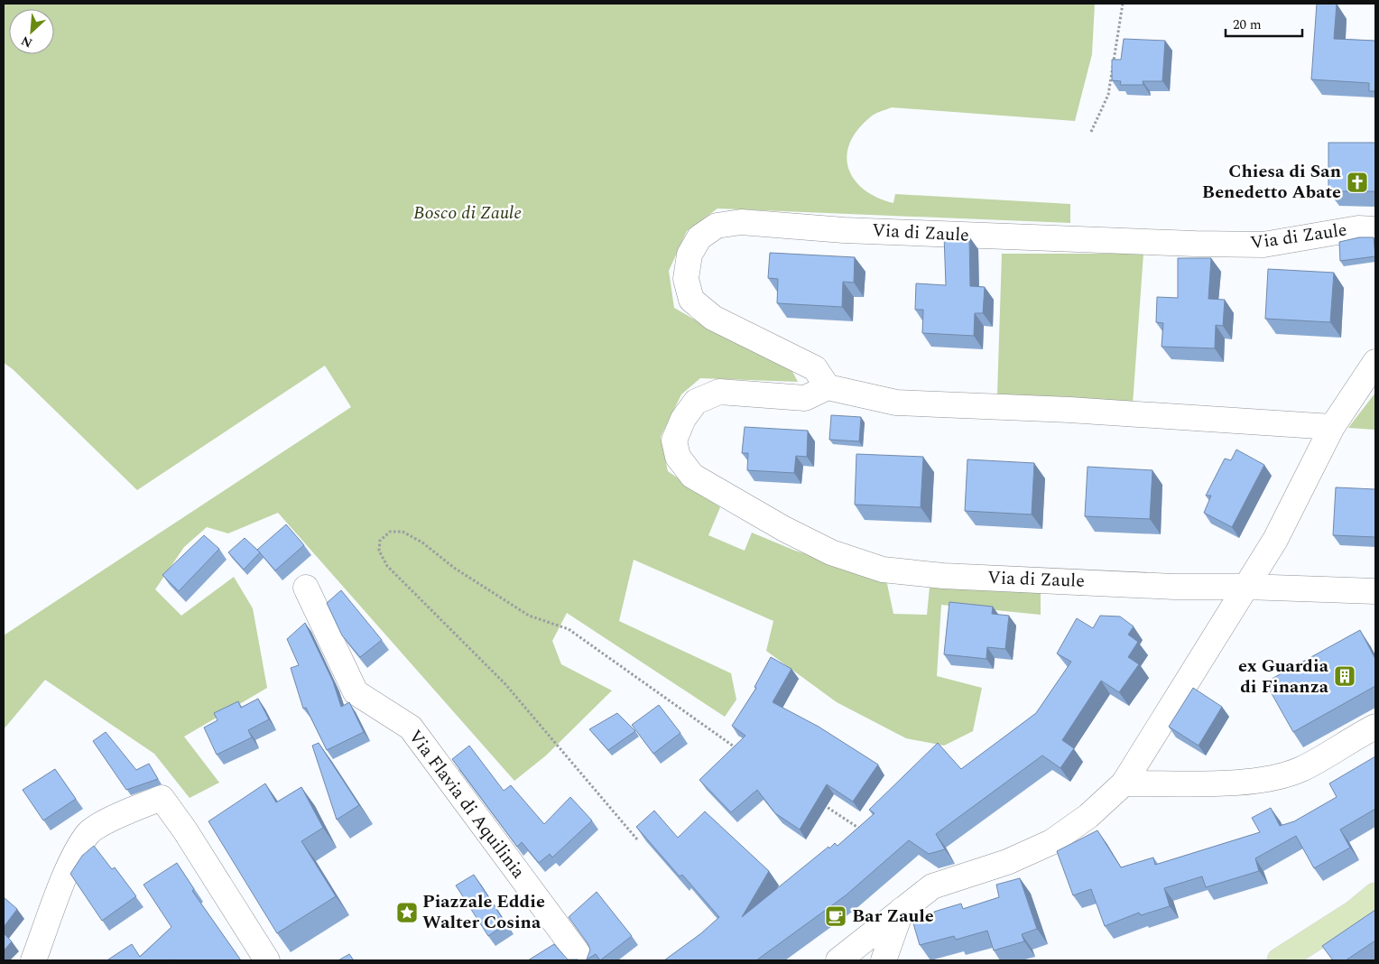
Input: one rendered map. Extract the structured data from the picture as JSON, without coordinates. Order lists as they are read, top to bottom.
{
  "streets": {
    "street": ["Via di Zaule", "Via Flavia di Aquilinia"]
  },
  "parks": ["Bosco di Zaule"],
  "places": {
    "church": ["Chiesa di San Benedetto Abate"],
    "building": ["ex Guardia di Finanza"],
    "place": ["Piazzale Eddie Walter Cosina"],
    "cafe": ["Bar Zaule"]
  },
  "scale_bar": "20 m",
  "north": "bottom left"
}
